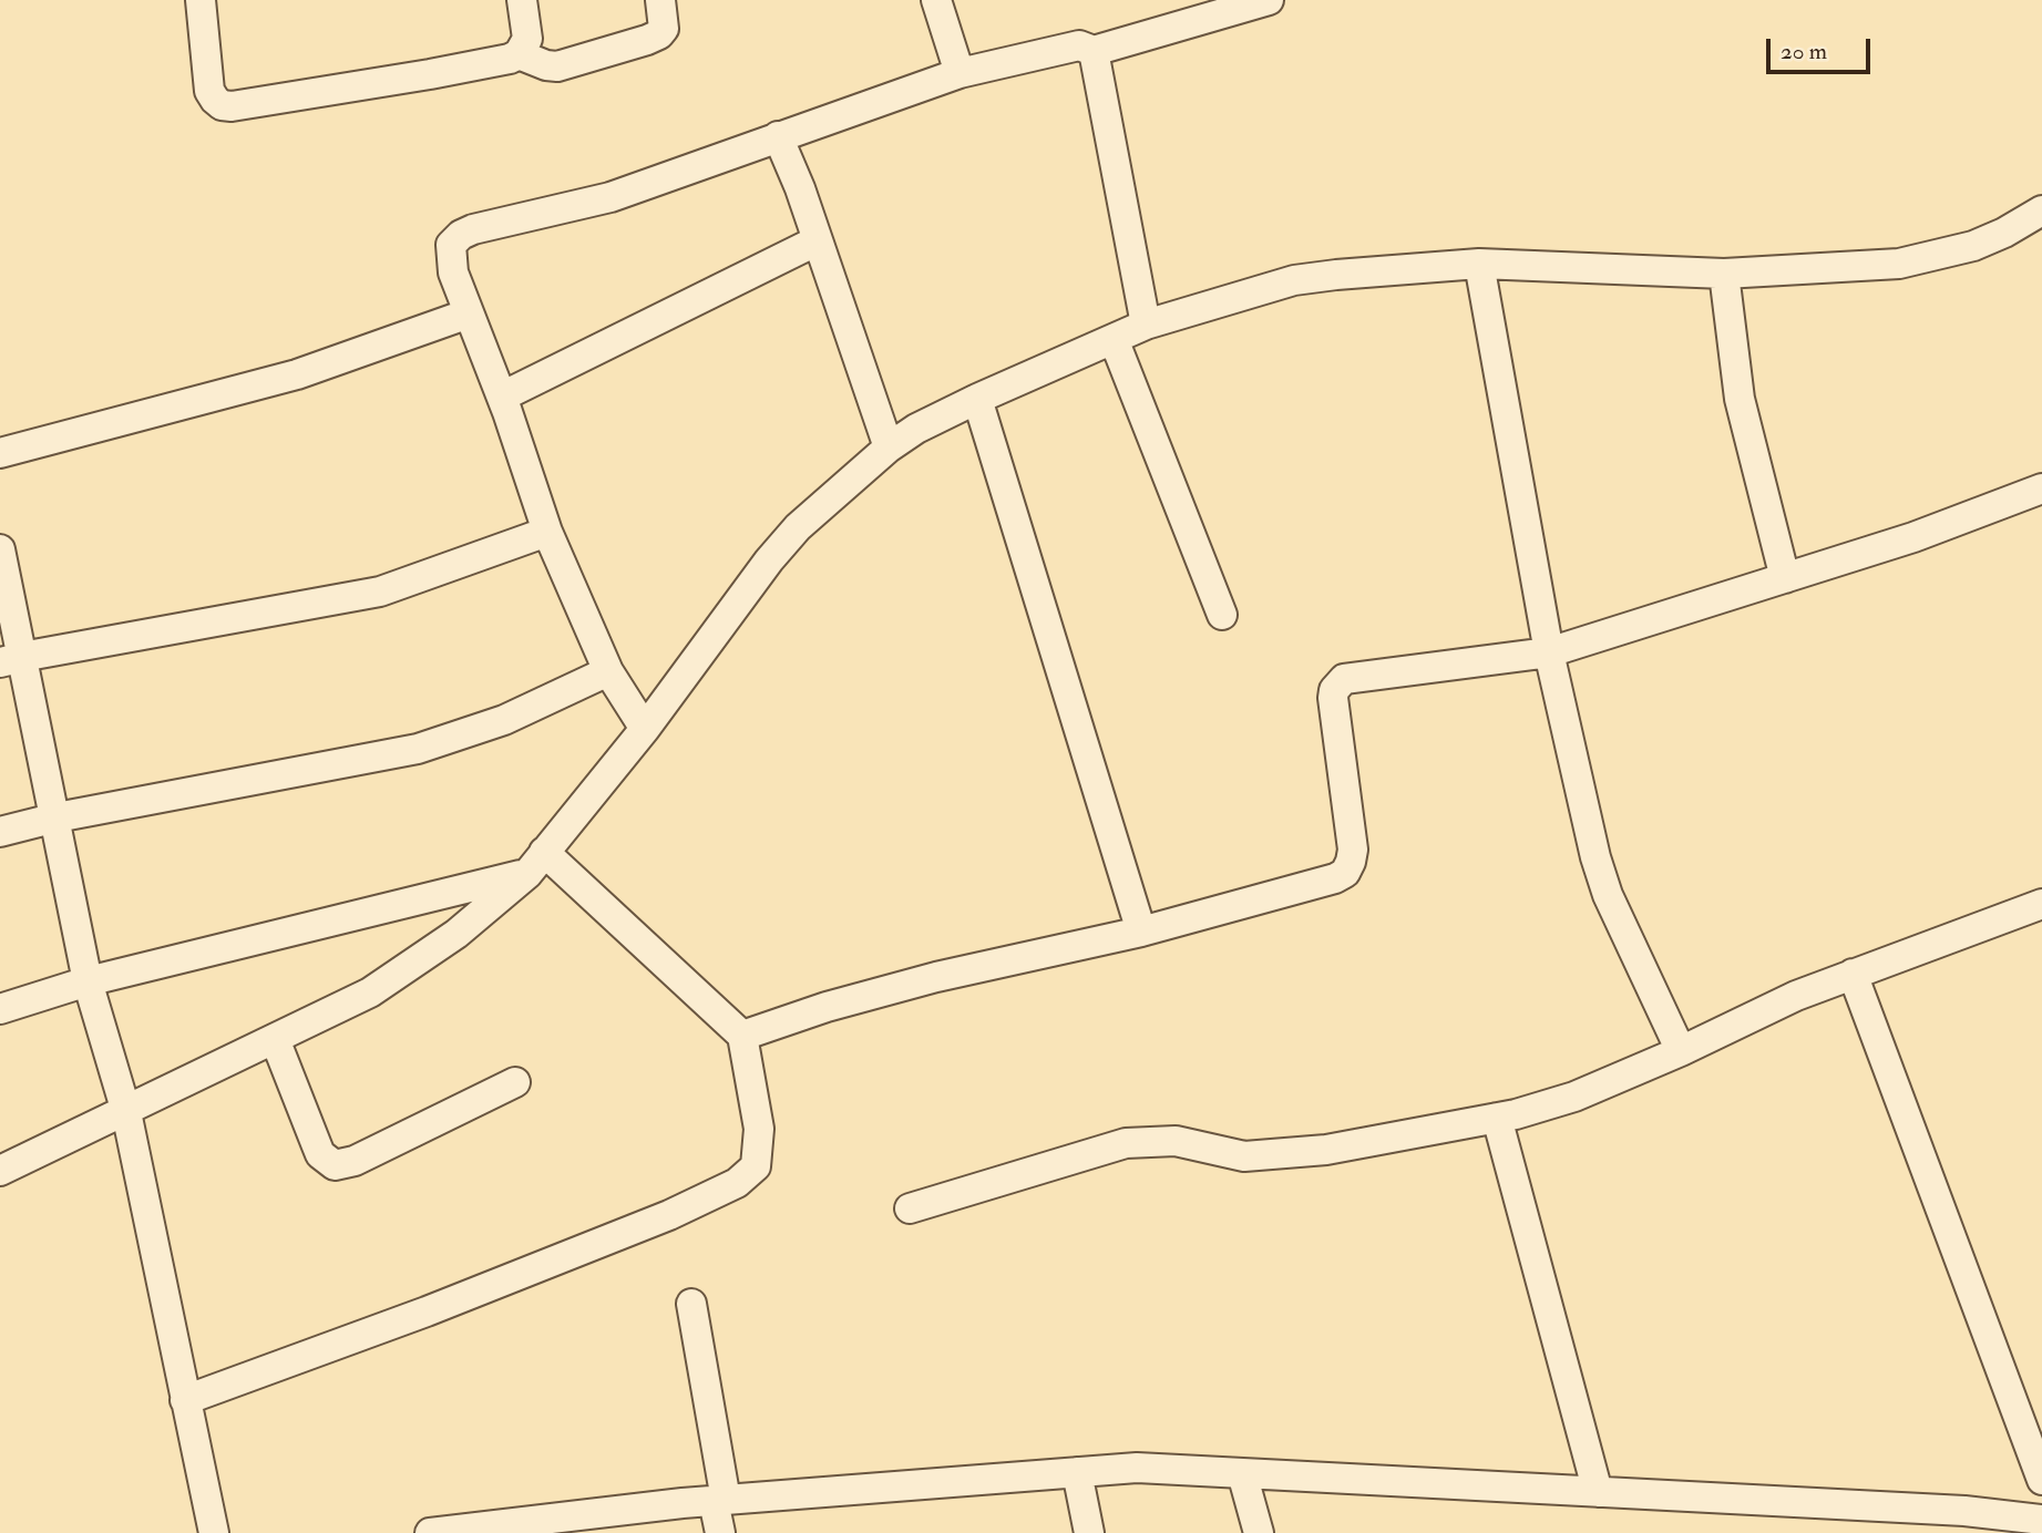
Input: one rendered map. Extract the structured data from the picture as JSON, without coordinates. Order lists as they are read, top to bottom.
{
  "scale_bar": "20 m"
}
